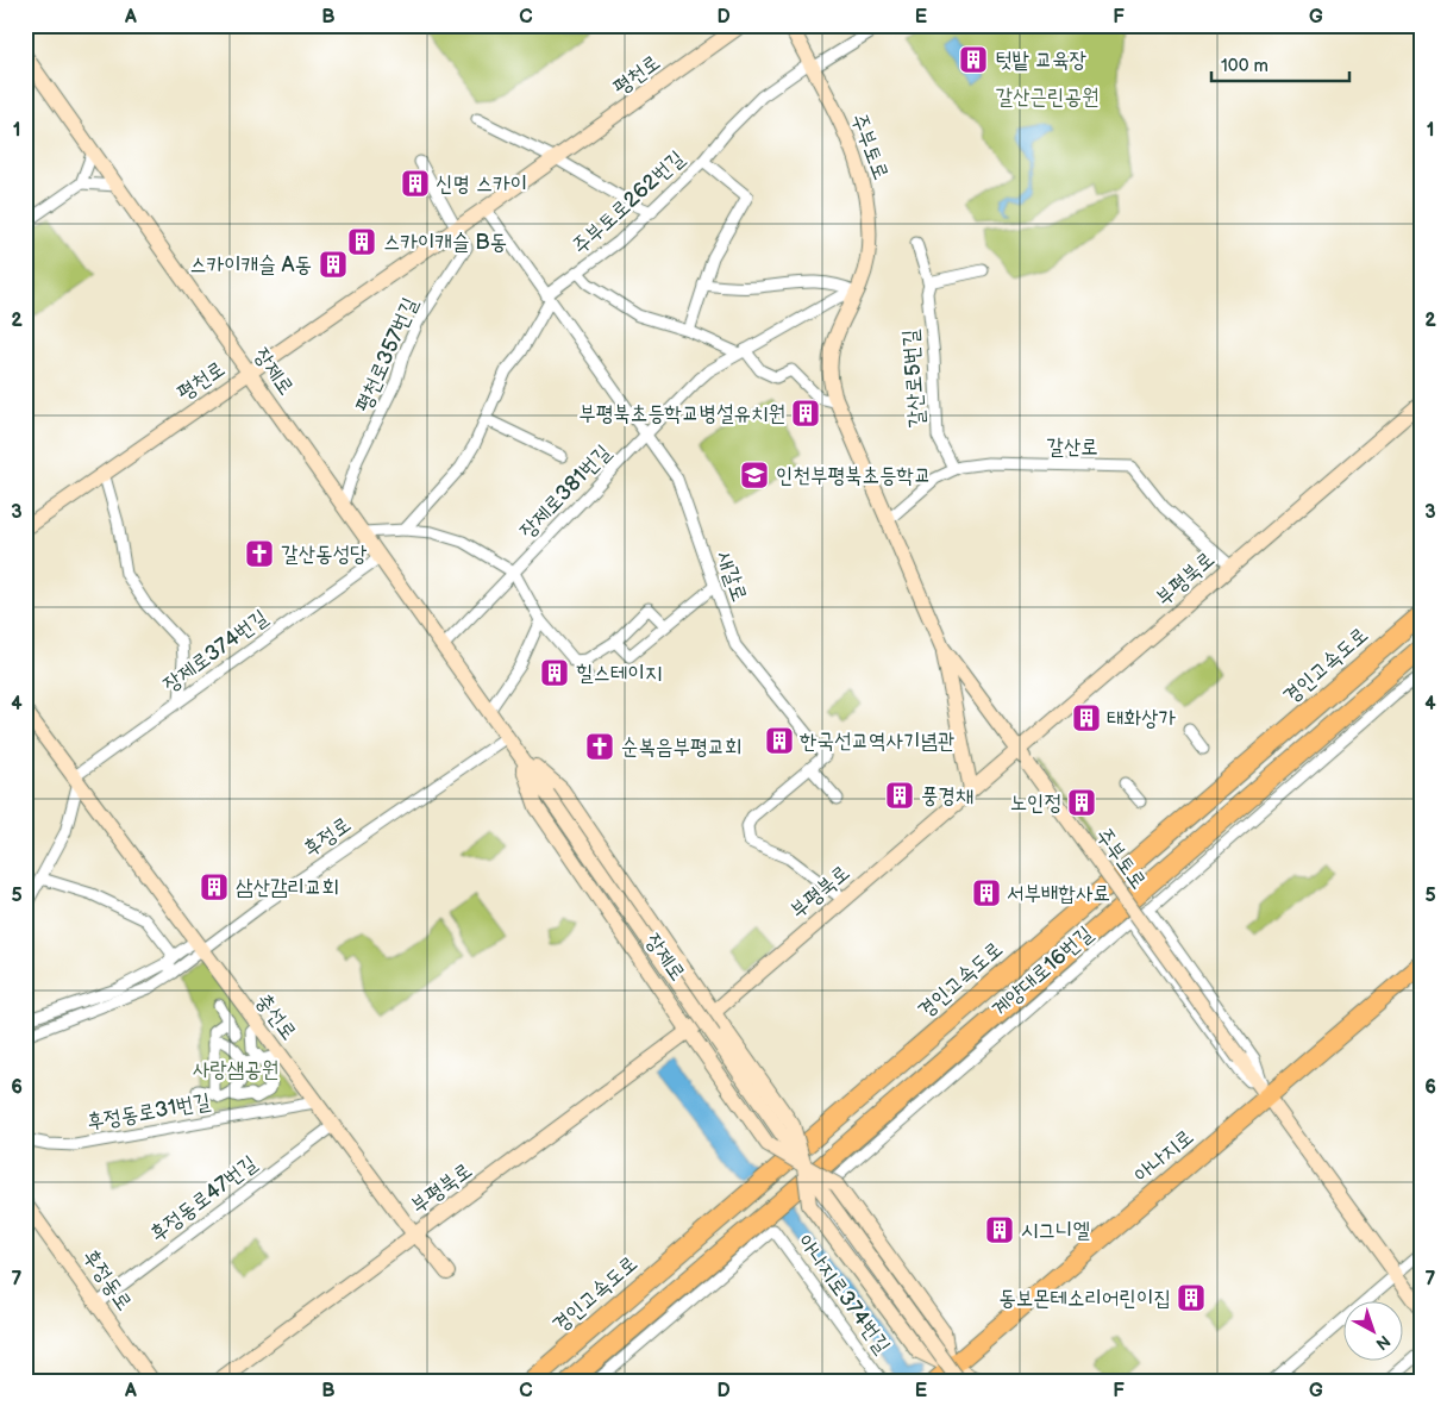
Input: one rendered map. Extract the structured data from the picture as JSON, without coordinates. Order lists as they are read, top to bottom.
{
  "streets": {
    "highway": ["경인고속도로"],
    "main road": [
      "평천로",
      "주부토로",
      "장제로",
      "부평북로",
      "충선로",
      "아나지로",
      "후정동로"
    ],
    "street": [
      "주부토로262번길",
      "평천로357번길",
      "갈산로5번길",
      "갈산로",
      "장제로381번길",
      "새갈로",
      "장제로374번길",
      "후정로",
      "계양대로16번길",
      "후정동로31번길",
      "후정동로47번길",
      "아나지로374번길"
    ]
  },
  "crossings": [
    ["평천로", "평천로357번길"],
    ["평천로", "장제로"],
    ["평천로", "새갈로"],
    ["주부토로", "주부토로262번길"],
    ["주부토로", "갈산로"],
    ["주부토로", "장제로381번길"],
    ["주부토로", "부평북로"],
    ["주부토로", "아나지로"],
    ["주부토로262번길", "새갈로"],
    ["평천로357번길", "장제로"],
    ["장제로", "장제로381번길"],
    ["장제로", "부평북로"],
    ["장제로", "장제로374번길"],
    ["장제로", "후정로"],
    ["장제로", "아나지로"],
    ["갈산로5번길", "갈산로"],
    ["갈산로", "부평북로"],
    ["장제로381번길", "새갈로"],
    ["부평북로", "충선로"],
    ["장제로374번길", "충선로"],
    ["후정로", "충선로"],
    ["충선로", "후정동로31번길"],
    ["충선로", "후정동로47번길"],
    ["후정동로47번길", "후정동로"]
  ],
  "parks": ["갈산근린공원", "사랑샘공원"],
  "places": {
    "building": [
      "텃밭 교육장",
      "신명 스카이",
      "스카이캐슬 B동",
      "스카이캐슬 A동",
      "부평북초등학교병설유치원",
      "힐스테이지",
      "태화상가",
      "한국선교역사기념관",
      "풍경채",
      "노인정",
      "삼산감리교회",
      "서부배합사료",
      "시그니엘",
      "동보몬테소리어린이집"
    ],
    "school or university": ["인천부평북초등학교"],
    "church": ["갈산동성당", "순복음부평교회"]
  },
  "scale_bar": "100 m",
  "north": "bottom right",
  "grid": {
    "columns": [
      "A",
      "B",
      "C",
      "D",
      "E",
      "F",
      "G"
    ],
    "rows": [
      "1",
      "2",
      "3",
      "4",
      "5",
      "6",
      "7"
    ]
  }
}
